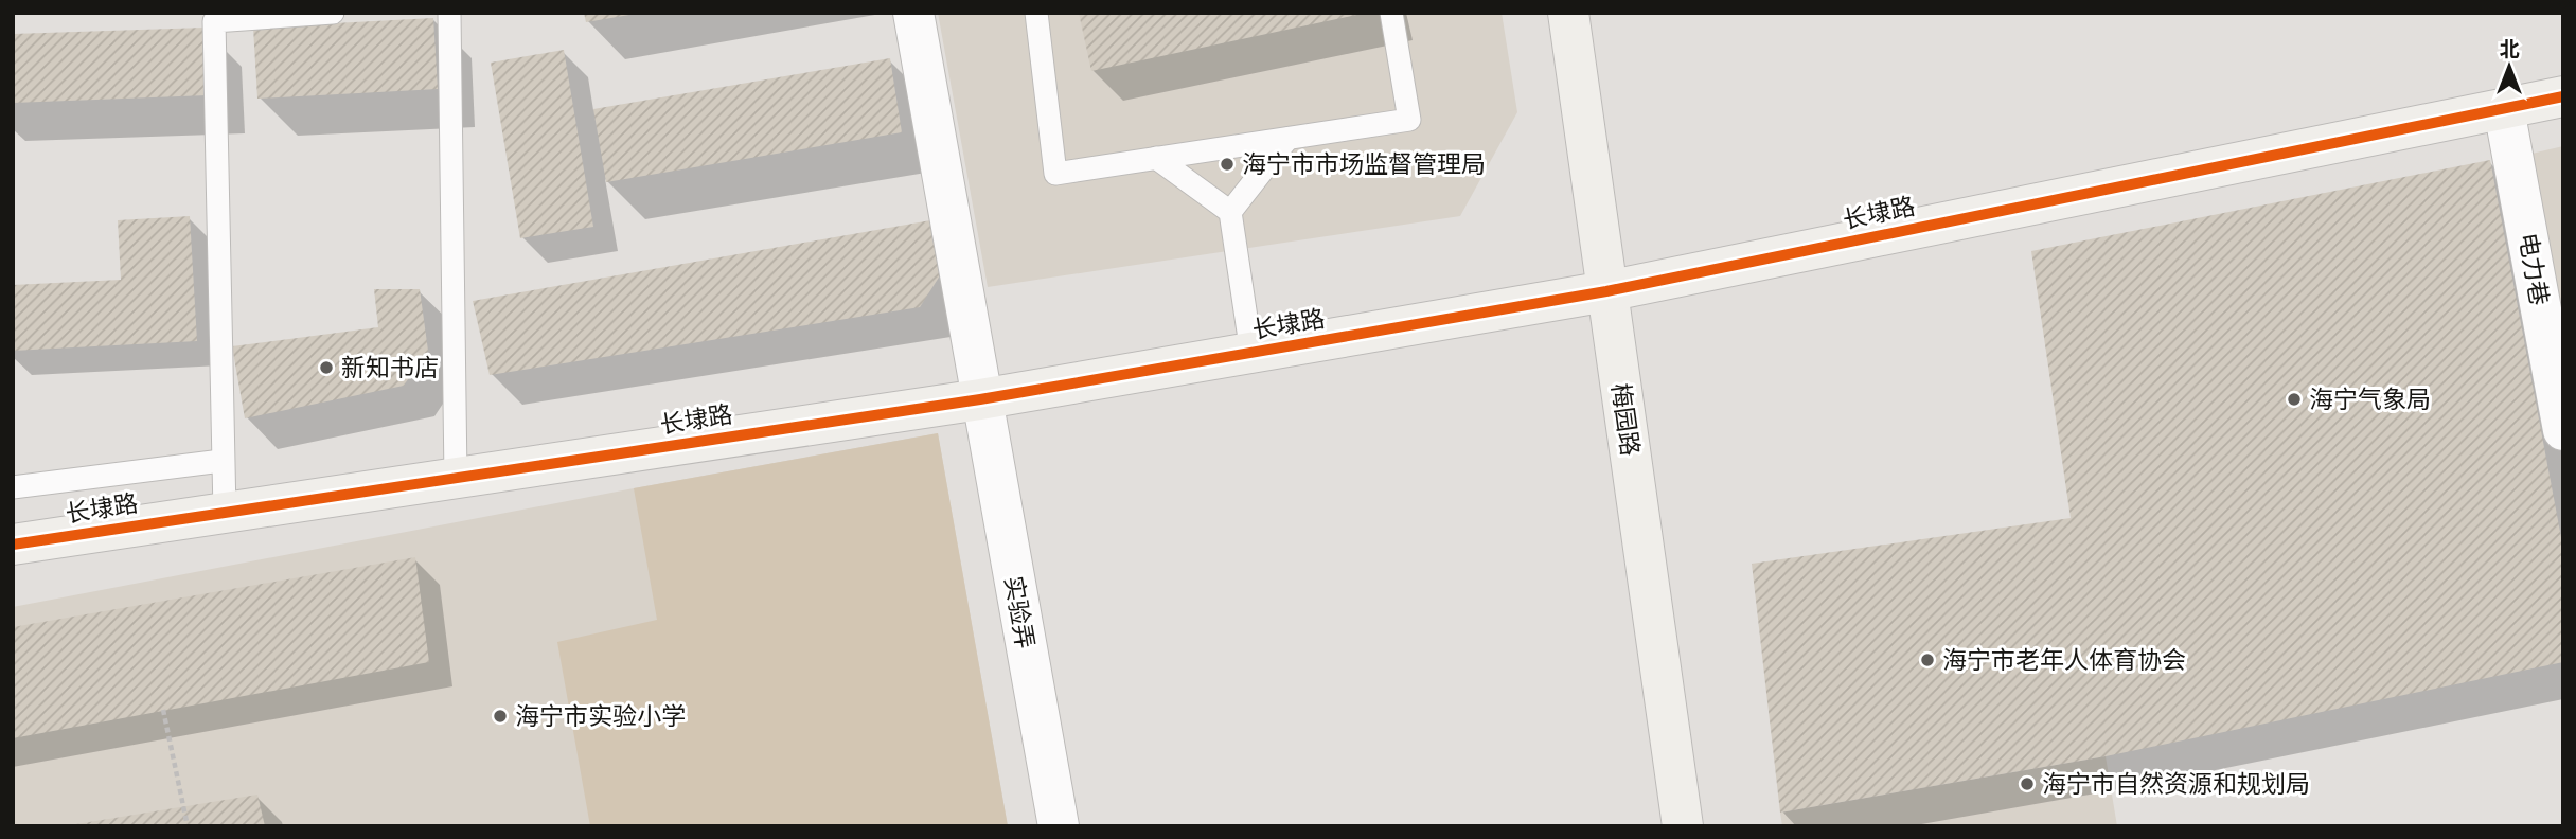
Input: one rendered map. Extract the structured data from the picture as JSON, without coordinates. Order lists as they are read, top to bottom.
{
  "streets": {
    "street": [
      "长埭路",
      "电力巷",
      "梅园路",
      "实验弄"
    ]
  },
  "crossings": [
    ["长埭路", "电力巷"],
    ["长埭路", "梅园路"],
    ["长埭路", "实验弄"]
  ],
  "places": [
    "海宁市市场监督管理局",
    "新知书店",
    "海宁气象局",
    "海宁市老年人体育协会",
    "海宁市实验小学",
    "海宁市自然资源和规划局"
  ],
  "north": "top"
}
